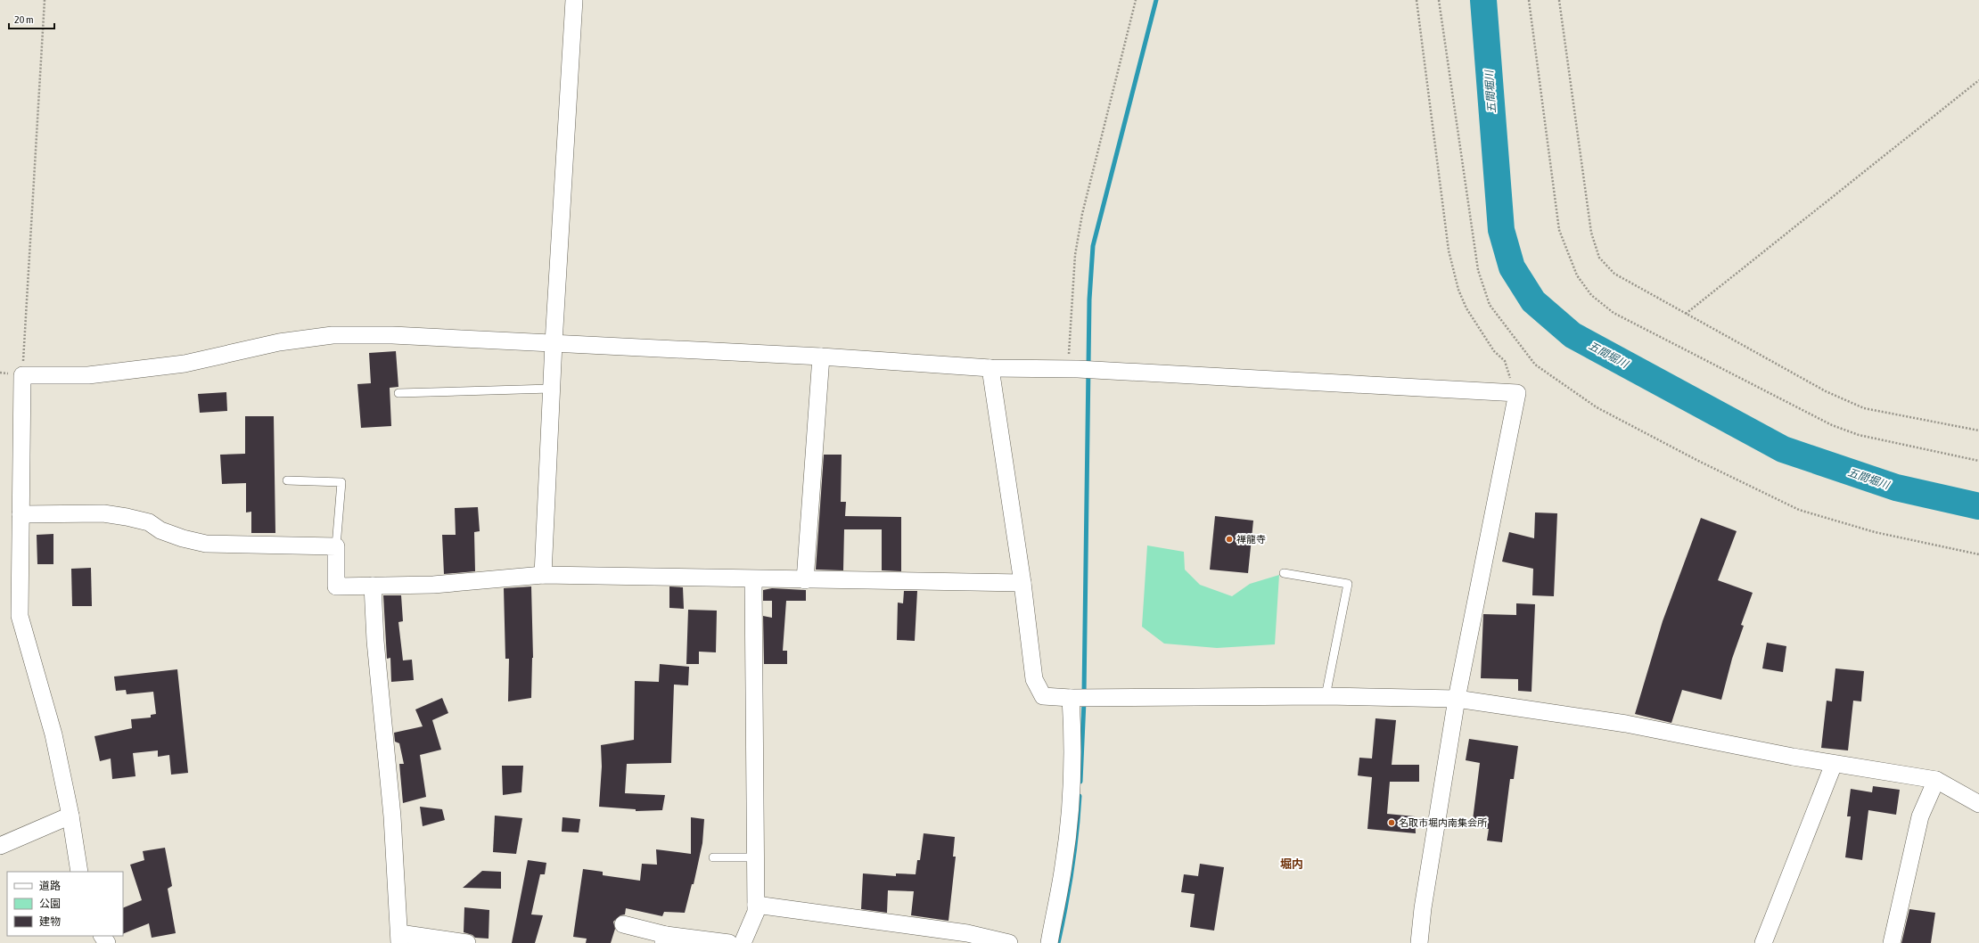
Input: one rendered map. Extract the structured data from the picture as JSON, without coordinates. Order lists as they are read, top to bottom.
{
  "districts": ["堀内"],
  "water": ["五間堀川"],
  "places": ["禅龍寺", "名取市堀内南集会所"],
  "legend": ["道路", "公園", "建物"],
  "scale_bar": "20 m"
}
